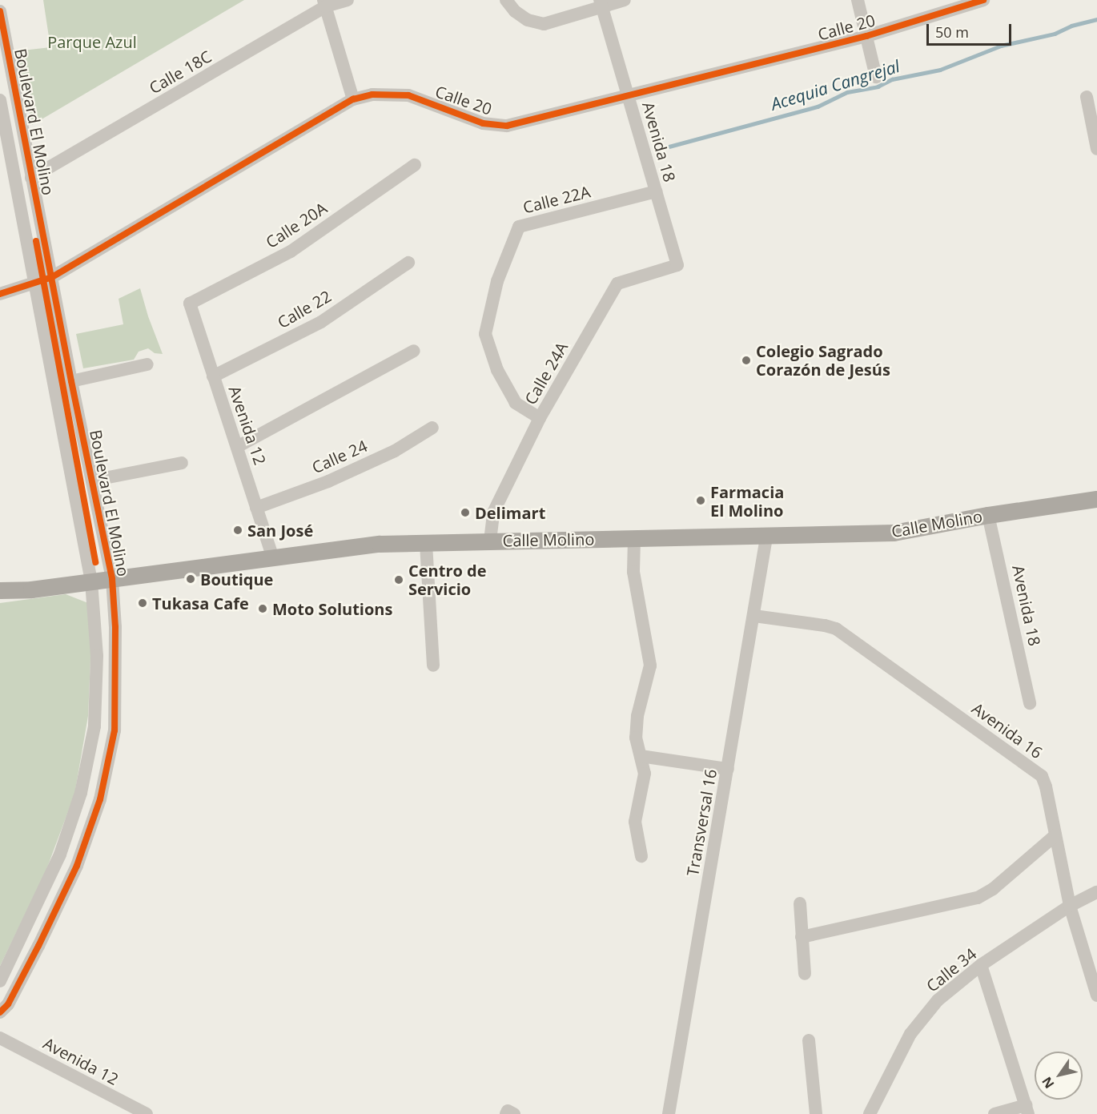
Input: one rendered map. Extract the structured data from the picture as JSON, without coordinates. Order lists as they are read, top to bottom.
{
  "streets": {
    "main road": ["Calle Molino"],
    "street": [
      "Calle 20",
      "Calle 18C",
      "Boulevard El Molino",
      "Avenida 18",
      "Calle 22A",
      "Calle 20A",
      "Calle 22",
      "Calle 24A",
      "Avenida 12",
      "Calle 24",
      "Avenida 16",
      "Transversal 16",
      "Calle 34"
    ]
  },
  "crossings": [
    ["Calle 20", "Boulevard El Molino"],
    ["Calle 20", "Avenida 18"],
    ["Calle 18C", "Boulevard El Molino"],
    ["Boulevard El Molino", "Calle Molino"],
    ["Avenida 18", "Calle 22A"],
    ["Avenida 18", "Calle 24A"],
    ["Avenida 18", "Calle Molino"],
    ["Calle 22A", "Calle 24A"],
    ["Calle 20A", "Avenida 12"],
    ["Calle 22", "Avenida 12"],
    ["Calle 24A", "Calle Molino"],
    ["Avenida 12", "Calle 24"],
    ["Avenida 12", "Calle Molino"],
    ["Calle Molino", "Transversal 16"],
    ["Avenida 16", "Transversal 16"],
    ["Avenida 16", "Calle 34"]
  ],
  "water": ["Acequia Cangrejal"],
  "parks": ["Parque Azul"],
  "places": [
    "Colegio Sagrado Corazón de Jesús",
    "Farmacia El Molino",
    "Delimart",
    "San José",
    "Boutique",
    "Centro de Servicio",
    "Tukasa Cafe",
    "Moto Solutions"
  ],
  "scale_bar": "50 m",
  "north": "bottom left"
}
